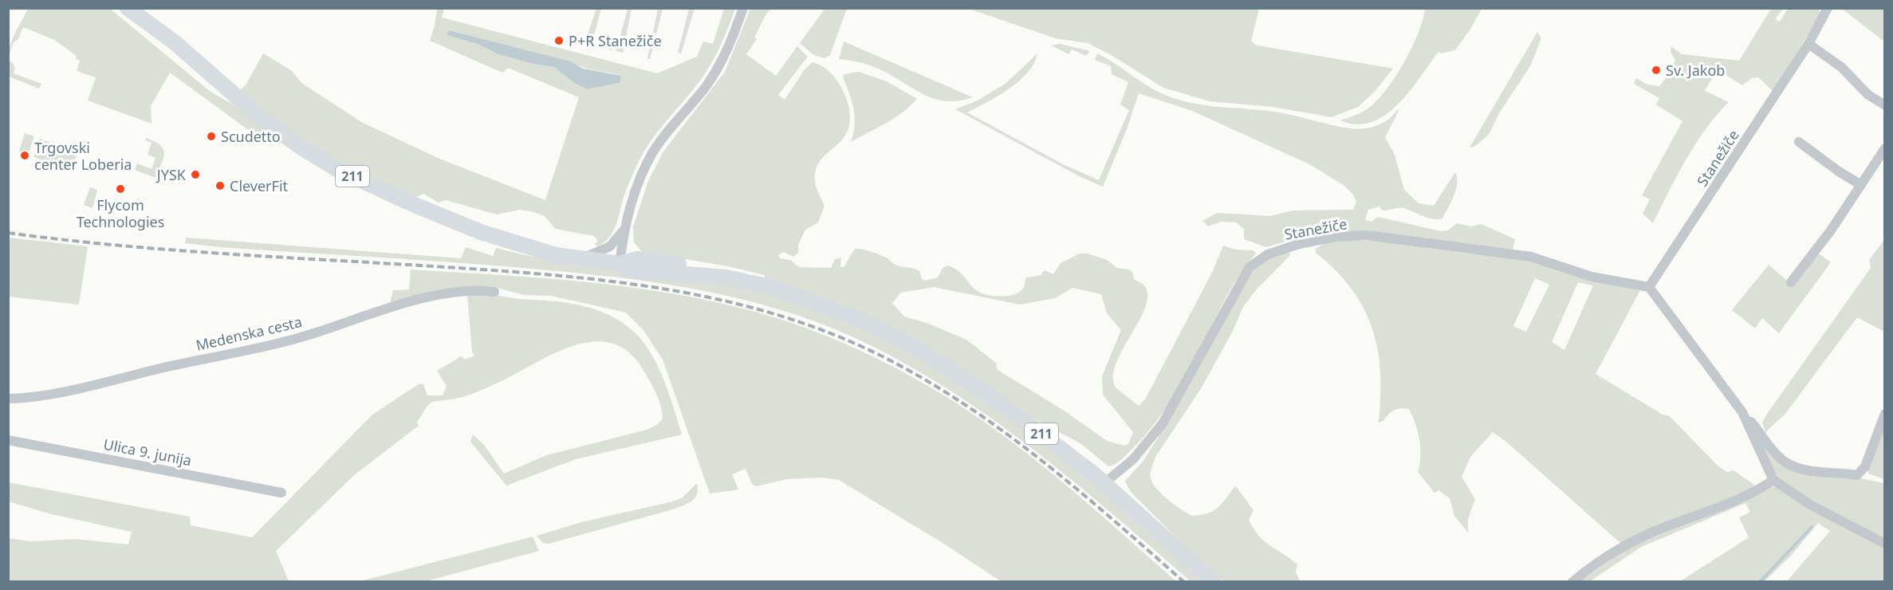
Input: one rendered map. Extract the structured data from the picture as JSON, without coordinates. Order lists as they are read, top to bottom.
{
  "streets": {
    "main road": ["211"],
    "street": ["Stanežiče", "Medenska cesta", "Ulica 9. junija"]
  },
  "crossings": [
    ["Stanežiče", "211"]
  ],
  "places": [
    "P+R Stanežiče",
    "Sv. Jakob",
    "Scudetto",
    "Trgovski center Loberia",
    "JYSK",
    "CleverFit",
    "Flycom Technologies"
  ]
}
